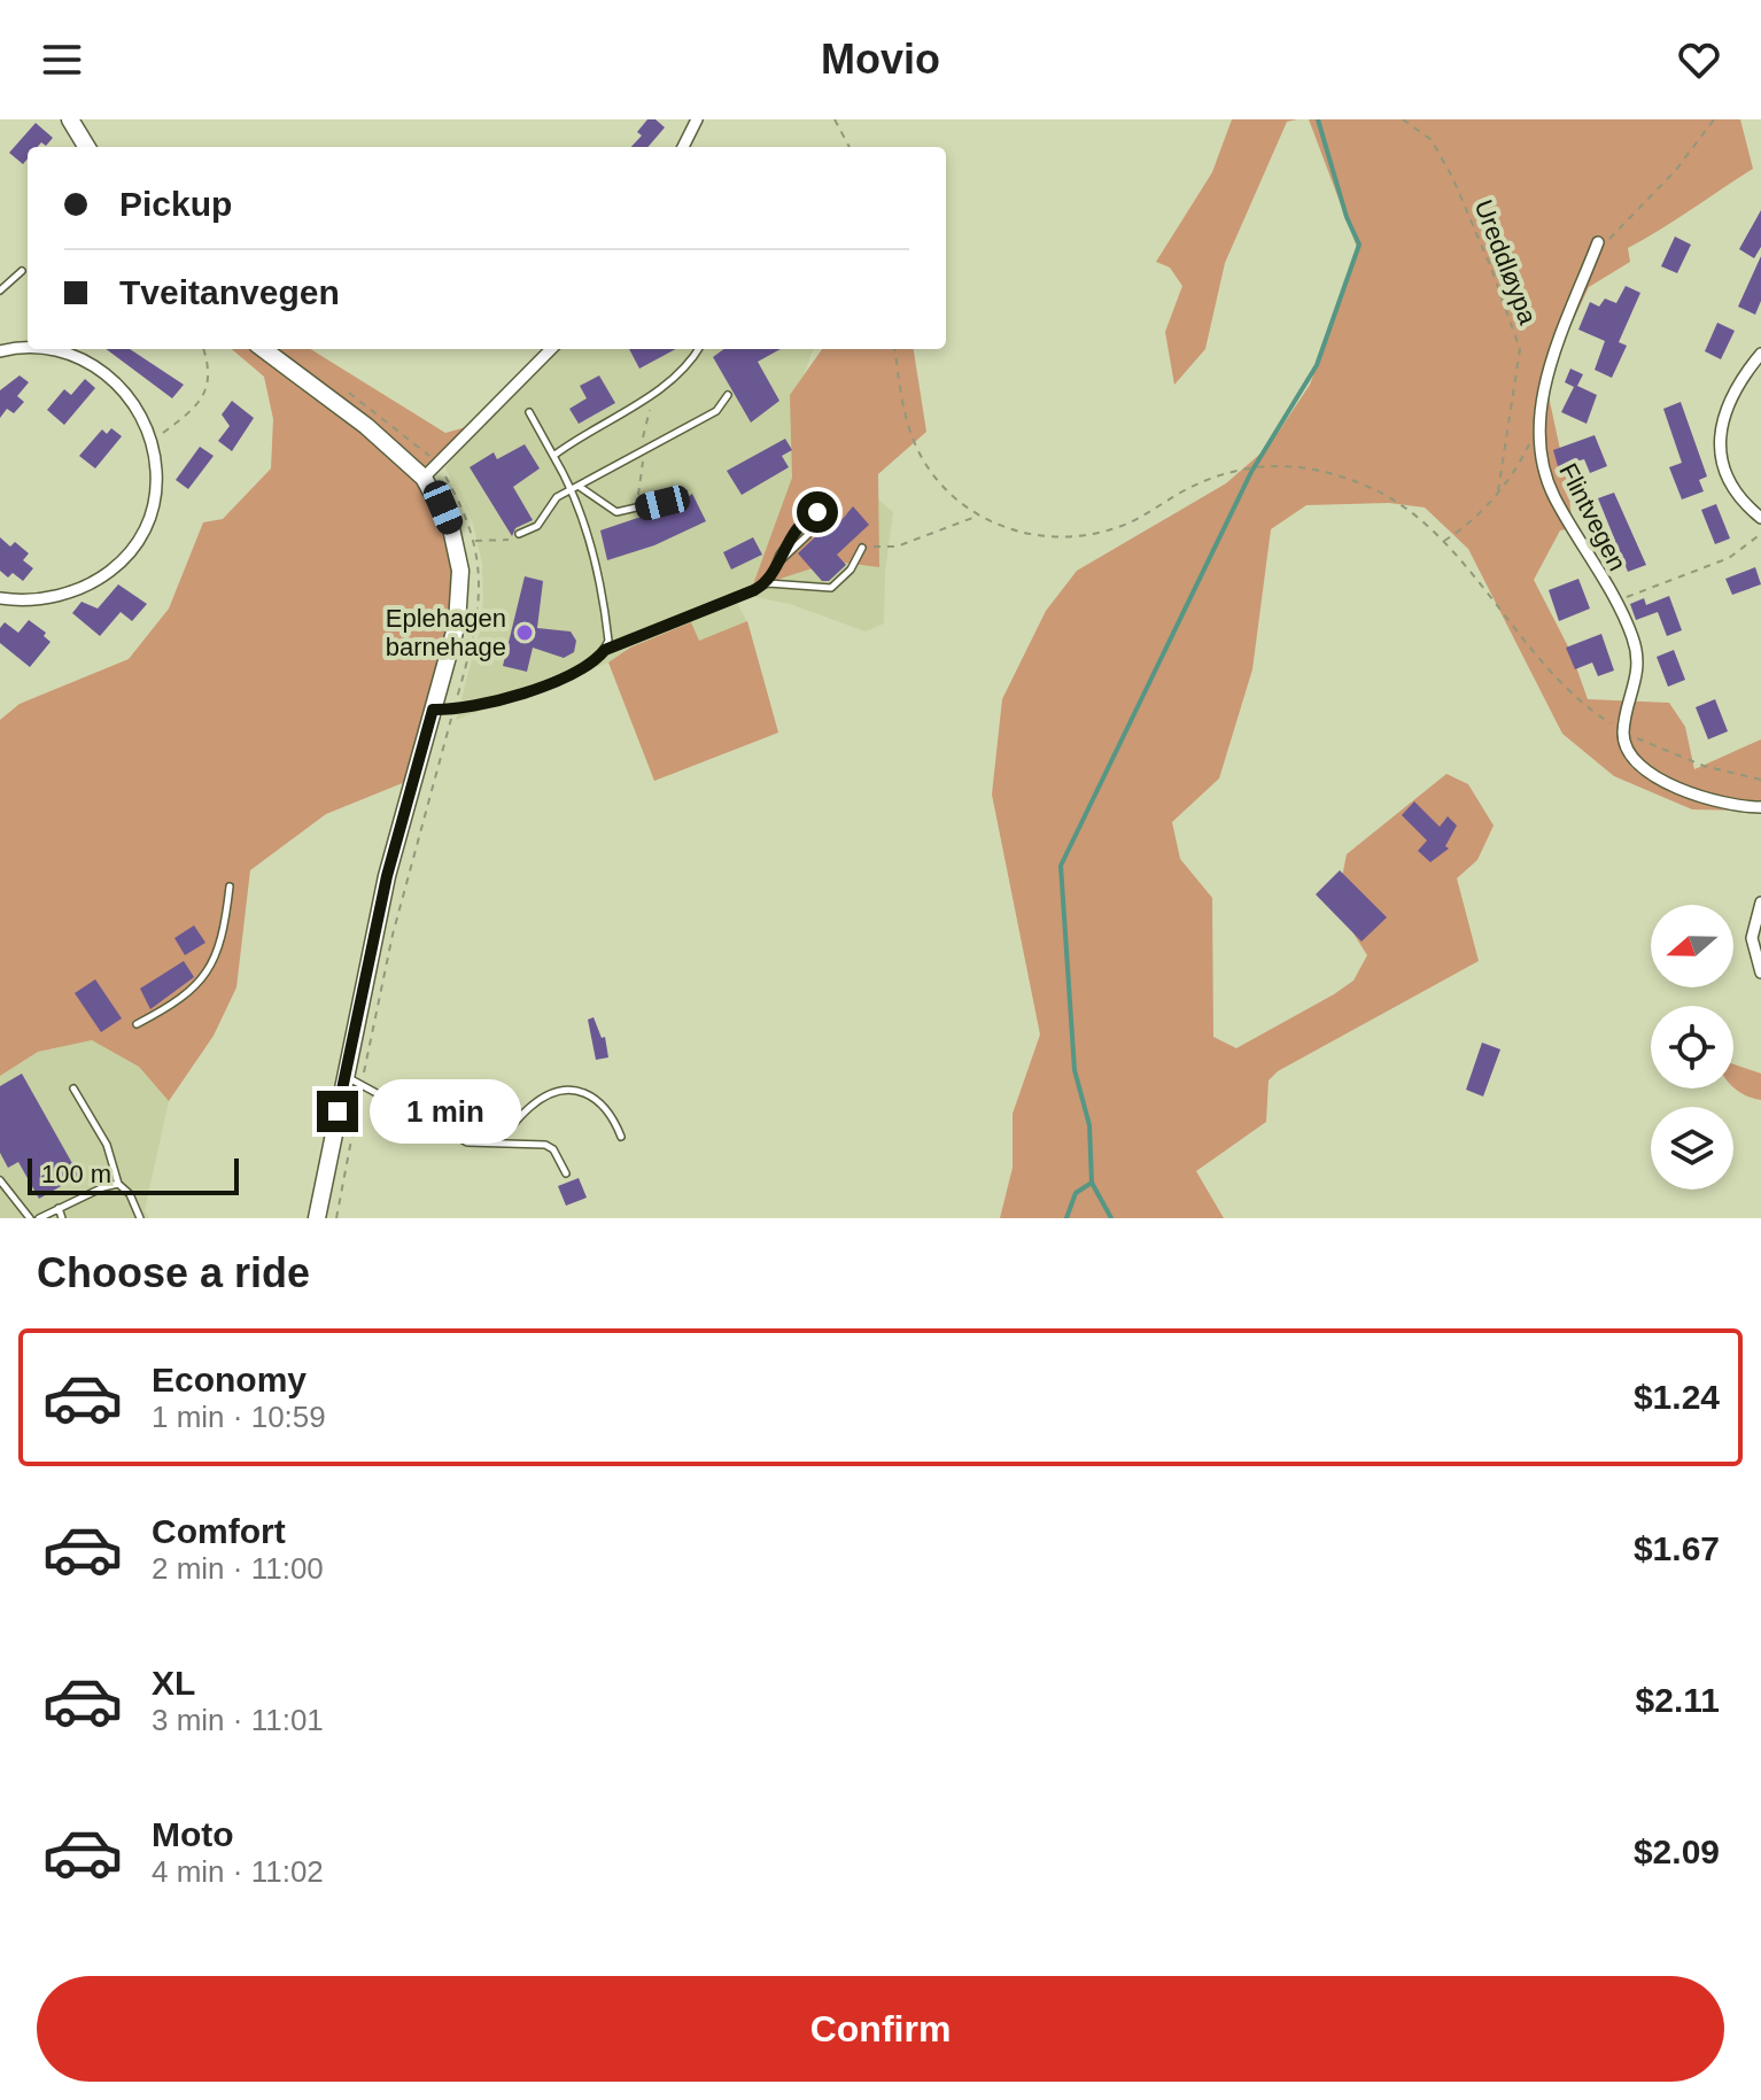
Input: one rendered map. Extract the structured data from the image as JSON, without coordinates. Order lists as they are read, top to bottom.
{
  "streets": {
    "street": ["Flintvegen"],
    "path": ["Ureddløypa"]
  },
  "places": ["Eplehagen barnehage"],
  "scale_bar": "100 m",
  "north": "left",
  "page": {
    "header": "Movio",
    "banner": ["Pickup", "Tveitanvegen"],
    "bubble": "1 min",
    "scale": "100 m",
    "heading": "Choose a ride",
    "list": [
      {
        "name": "Economy",
        "note": "1 min · 10:59",
        "value": "$1.24"
      },
      {
        "name": "Comfort",
        "note": "2 min · 11:00",
        "value": "$1.67"
      },
      {
        "name": "XL",
        "note": "3 min · 11:01",
        "value": "$2.11"
      },
      {
        "name": "Moto",
        "note": "4 min · 11:02",
        "value": "$2.09"
      }
    ],
    "buttons": "Confirm"
  }
}
